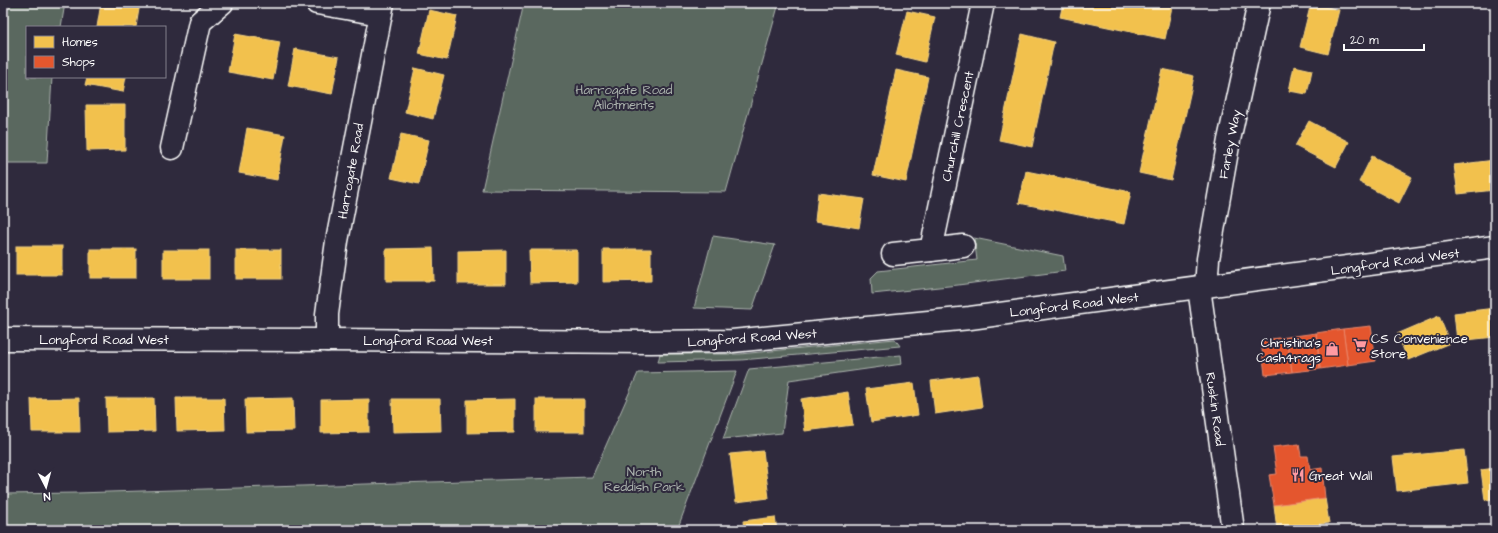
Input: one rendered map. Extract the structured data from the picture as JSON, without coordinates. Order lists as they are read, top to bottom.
{
  "streets": {
    "street": [
      "Churchill Crescent",
      "Farley Way",
      "Harrogate Road",
      "Longford Road West",
      "Ruskin Road"
    ]
  },
  "crossings": [
    ["Farley Way", "Longford Road West"],
    ["Farley Way", "Ruskin Road"],
    ["Harrogate Road", "Longford Road West"],
    ["Longford Road West", "Ruskin Road"]
  ],
  "parks": ["Harrogate Road Allotments", "North Reddish Park"],
  "places": {
    "supermarket": ["CS Convenience Store"],
    "shop": ["Christina's Cash4rags"],
    "restaurant": ["Great Wall"]
  },
  "legend": ["Homes", "Shops"],
  "scale_bar": "20 m",
  "north": "bottom"
}
